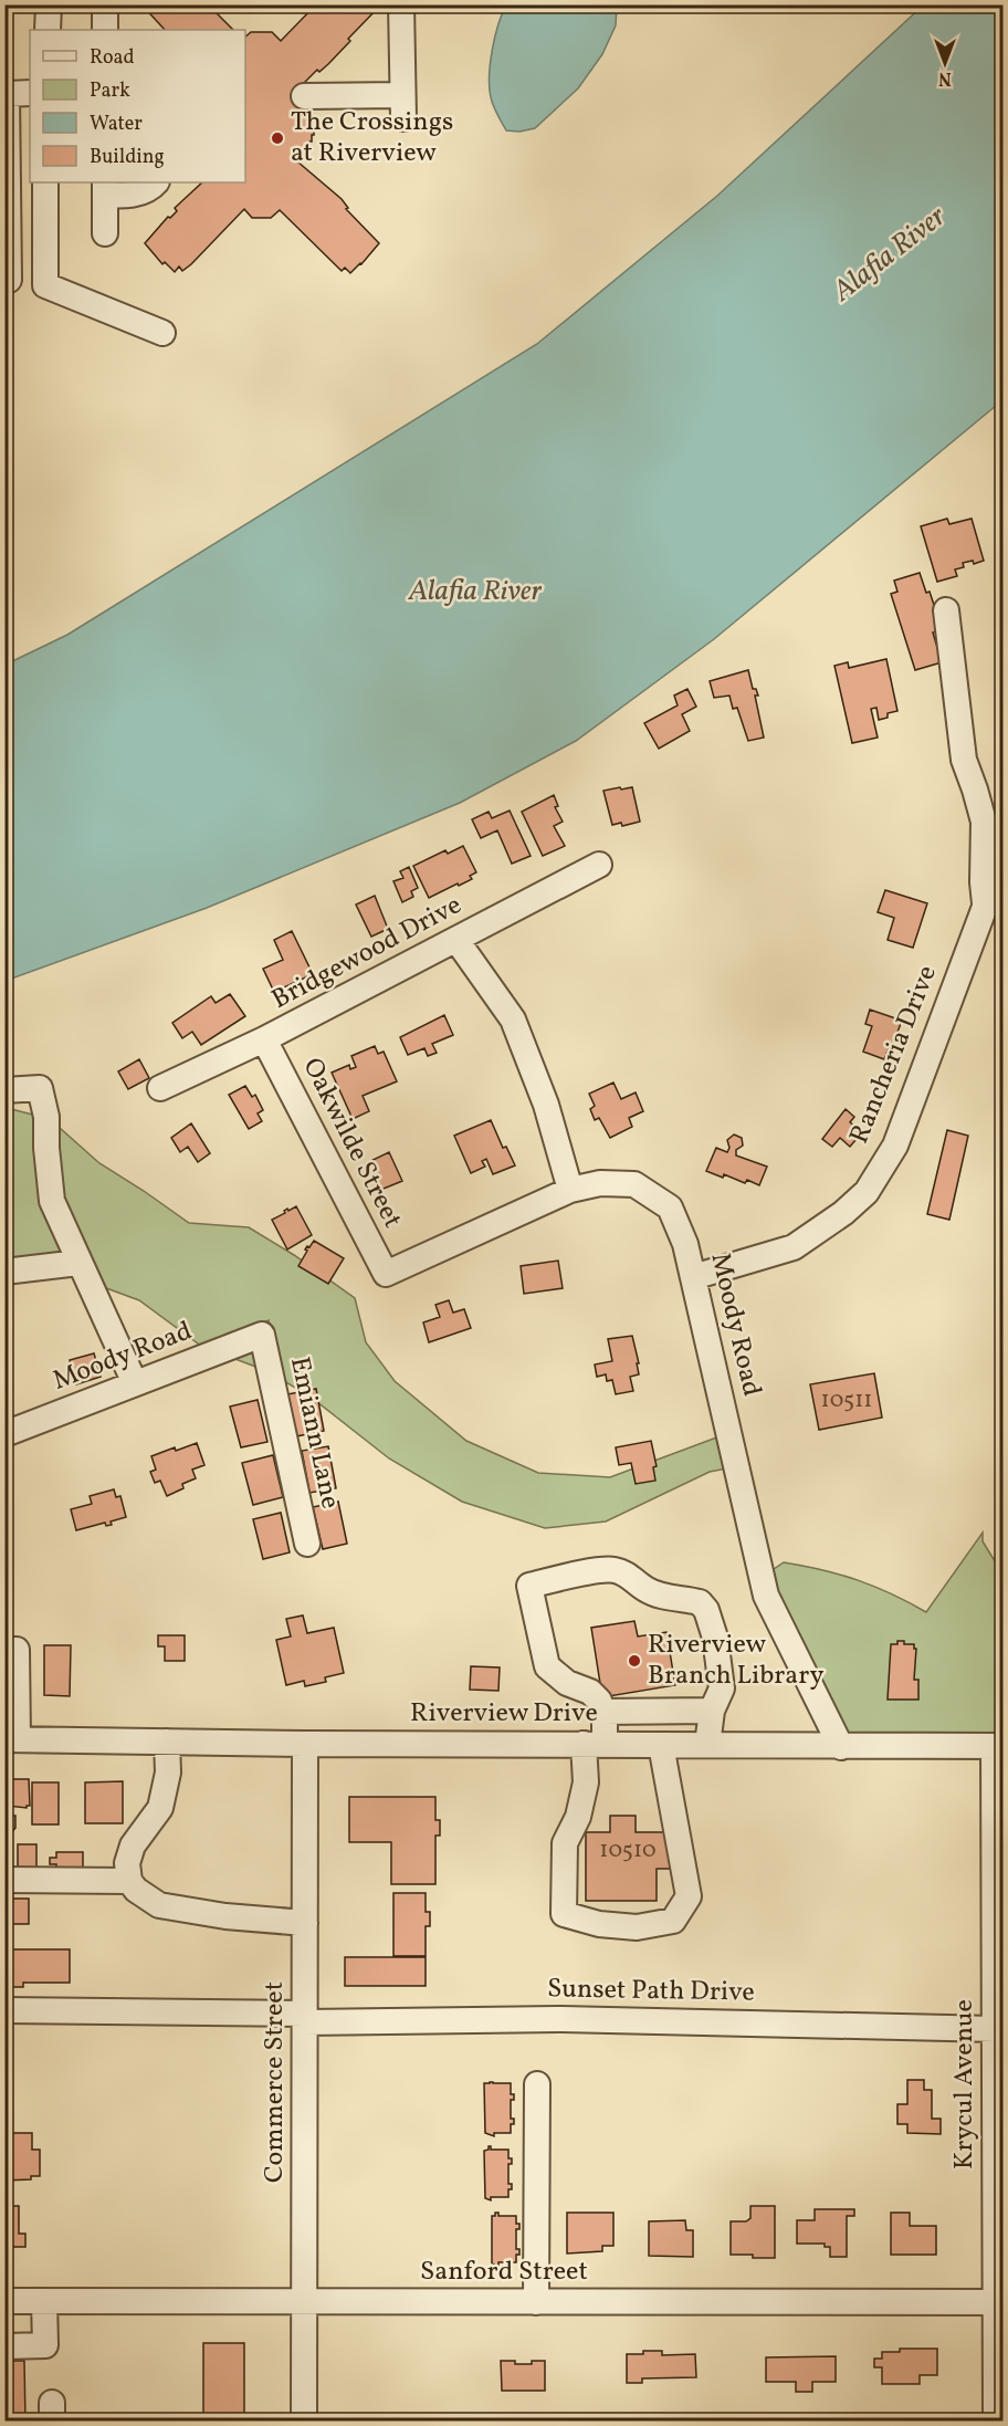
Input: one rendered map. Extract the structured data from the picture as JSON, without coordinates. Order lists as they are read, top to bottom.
{
  "streets": {
    "street": [
      "Bridgewood Drive",
      "Rancheria Drive",
      "Oakwilde Street",
      "Moody Road",
      "Emiann Lane",
      "Riverview Drive",
      "Sunset Path Drive",
      "Commerce Street",
      "Krycul Avenue",
      "Sanford Street"
    ]
  },
  "crossings": [
    ["Bridgewood Drive", "Oakwilde Street"],
    ["Rancheria Drive", "Moody Road"],
    ["Oakwilde Street", "Moody Road"],
    ["Moody Road", "Emiann Lane"],
    ["Moody Road", "Riverview Drive"],
    ["Riverview Drive", "Commerce Street"],
    ["Riverview Drive", "Krycul Avenue"],
    ["Sunset Path Drive", "Commerce Street"],
    ["Sunset Path Drive", "Krycul Avenue"],
    ["Commerce Street", "Sanford Street"],
    ["Krycul Avenue", "Sanford Street"]
  ],
  "water": ["Alafia River"],
  "places": ["The Crossings at Riverview", "Riverview Branch Library"],
  "house_numbers": ["10511", "10510"],
  "legend": [
    "Road",
    "Park",
    "Water",
    "Building"
  ],
  "north": "bottom"
}
